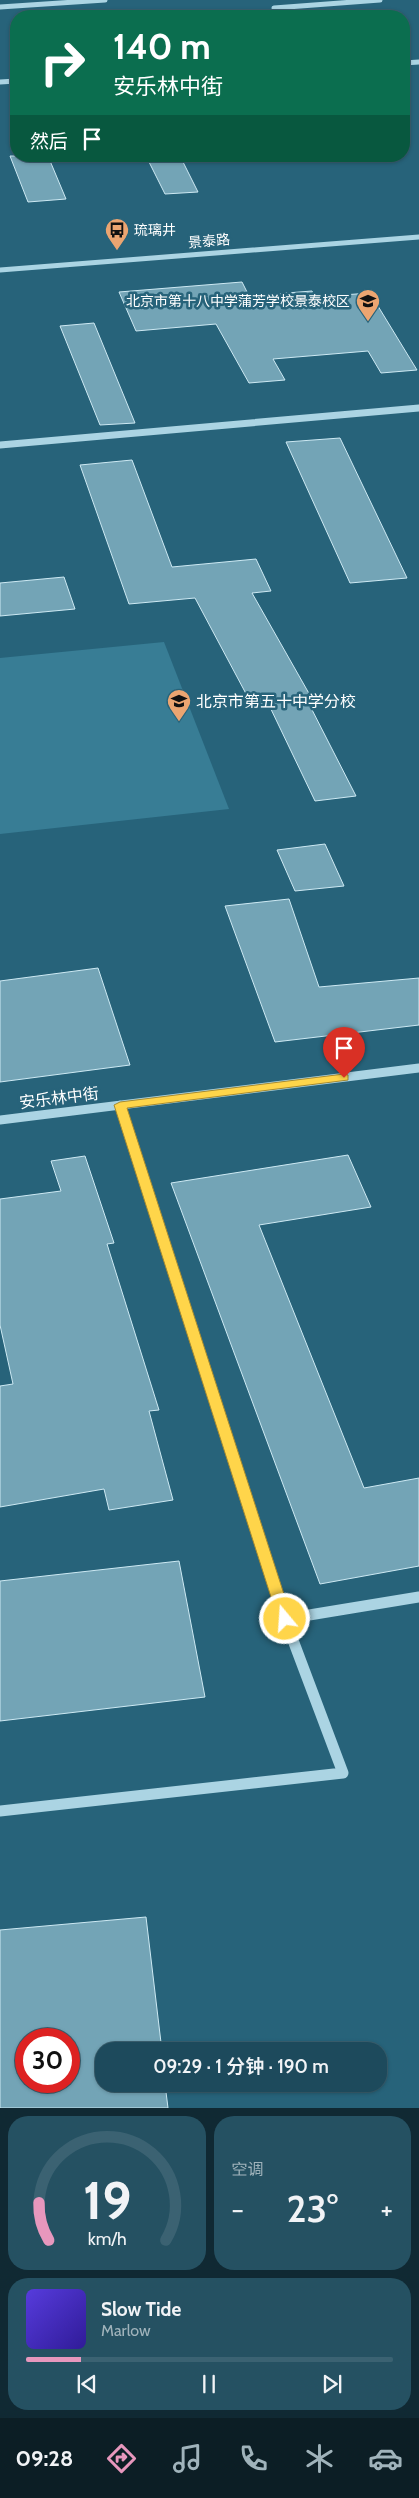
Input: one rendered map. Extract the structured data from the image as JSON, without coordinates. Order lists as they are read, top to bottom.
{
  "streets": {
    "street": ["景泰路", "安乐林中街"]
  },
  "places": {
    "bus stop": ["琉璃井"],
    "school or university": ["北京市第十八中学蒲芳学校景泰校区", "北京市第五十中学分校"]
  },
  "page": {
    "turn": ["140 m", "安乐林中街"],
    "then": "然后",
    "limit": "30",
    "trip": "09:29 · 1 分钟 · 190 m",
    "tile": "空调",
    "heat": ["−", "23°", "+"],
    "song": ["Slow Tide", "Marlow"],
    "tabs": "09:28",
    "gauge": ["19", "km/h"]
  }
}
